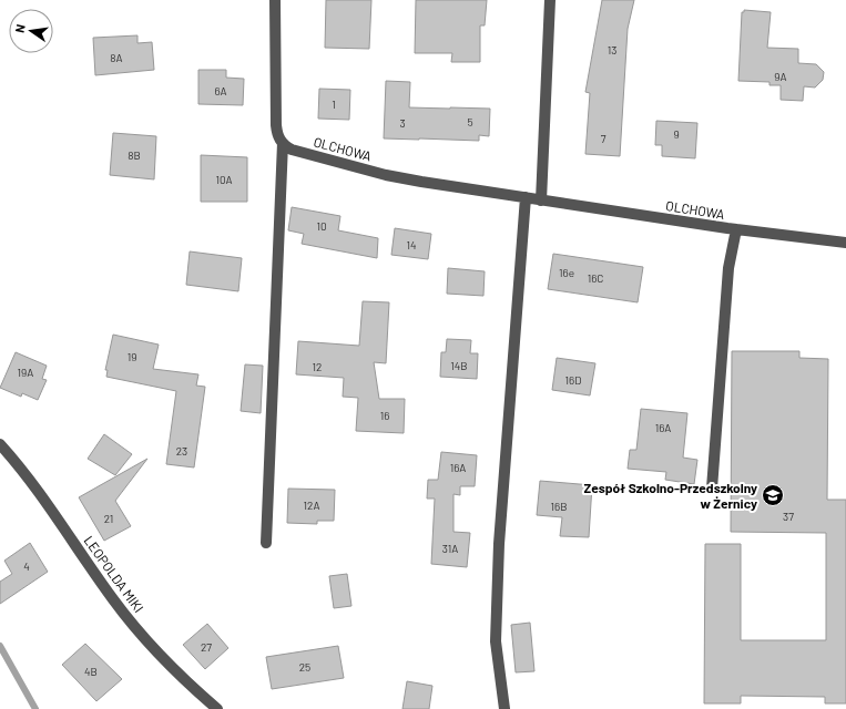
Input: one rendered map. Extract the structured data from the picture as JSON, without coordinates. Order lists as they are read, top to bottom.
{
  "streets": {
    "street": ["OLCHOWA", "LEOPOLDA MIKI"]
  },
  "places": {
    "school or university": ["Zespół Szkolno-Przedszkolny w Żernicy"]
  },
  "house_numbers": [
    "13",
    "8A",
    "9A",
    "6A",
    "1",
    "5",
    "3",
    "9",
    "7",
    "8B",
    "10A",
    "10",
    "14",
    "16e",
    "16C",
    "19",
    "14B",
    "12",
    "19A",
    "16D",
    "16",
    "16A",
    "23",
    "16A",
    "12A",
    "16B",
    "37",
    "21",
    "31A",
    "4",
    "27",
    "25",
    "4B"
  ],
  "north": "left"
}
